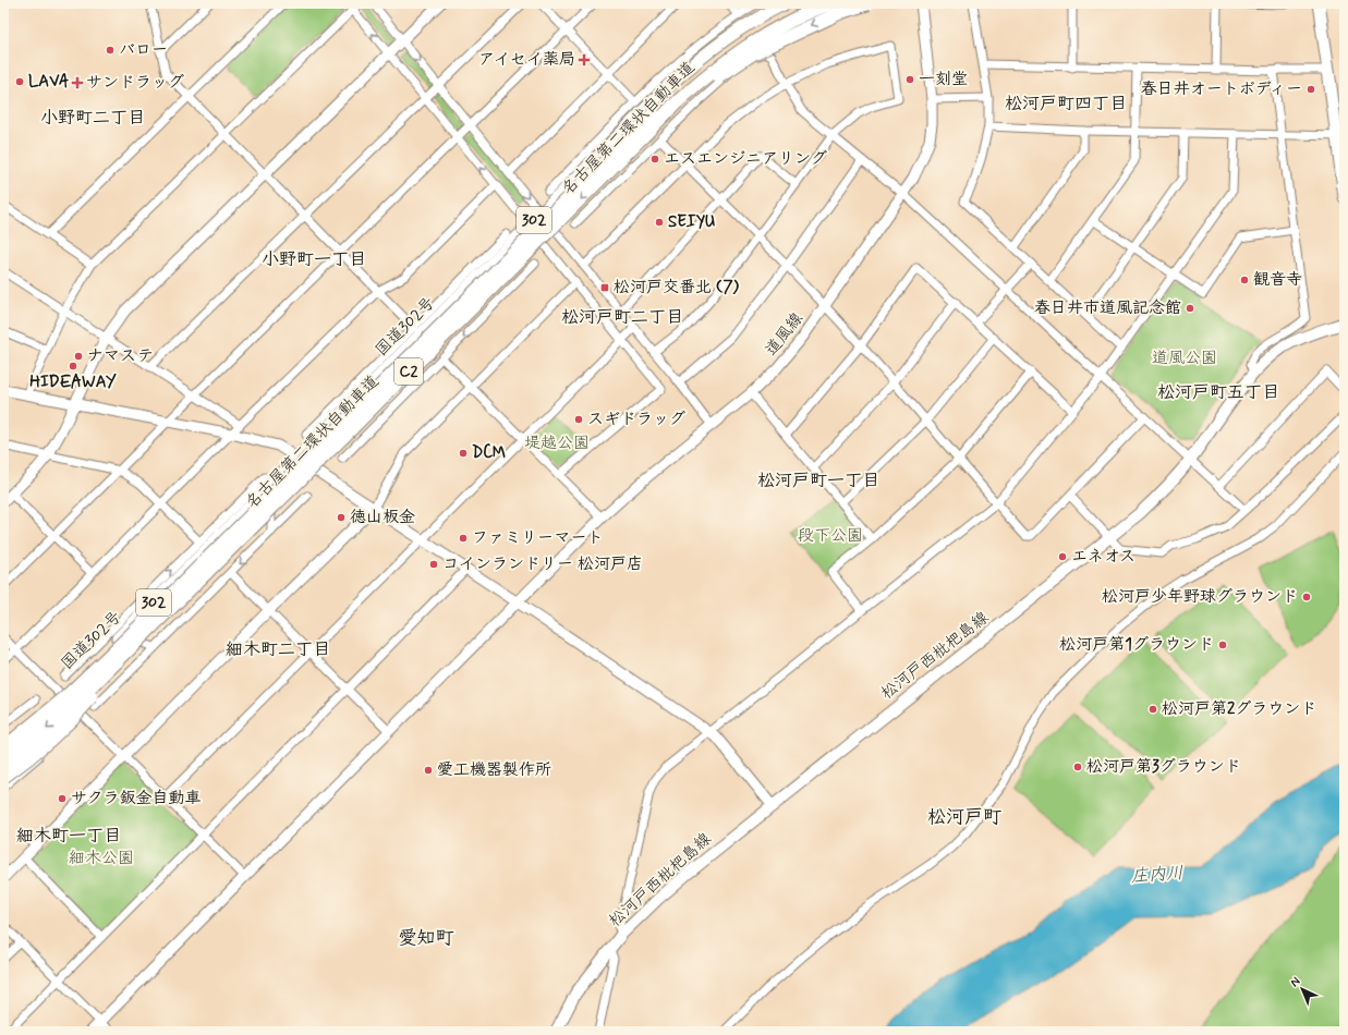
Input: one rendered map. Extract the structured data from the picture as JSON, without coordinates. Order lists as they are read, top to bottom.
{
  "streets": {
    "highway": ["名古屋第二環状自動車道", "C2"],
    "main road": ["302", "国道302号", "松河戸西枇杷島線"],
    "street": ["道風線"]
  },
  "districts": [
    "松河戸町四丁目",
    "小野町二丁目",
    "小野町一丁目",
    "松河戸町二丁目",
    "松河戸町五丁目",
    "松河戸町一丁目",
    "細木町二丁目",
    "松河戸町",
    "細木町一丁目",
    "愛知町"
  ],
  "water": ["庄内川"],
  "parks": [
    "道風公園",
    "堤越公園",
    "段下公園",
    "細木公園"
  ],
  "places": {
    "other": [
      "バロー",
      "一刻堂",
      "LAVA",
      "春日井オートボディー",
      "エスエンジニアリング",
      "SEIYU",
      "観音寺",
      "春日井市道風記念館",
      "ナマステ",
      "HIDEAWAY",
      "スギドラッグ",
      "DCM",
      "徳山板金",
      "ファミリーマート",
      "エネオス",
      "コインランドリー 松河戸店",
      "松河戸少年野球グラウンド",
      "松河戸第1グラウンド",
      "松河戸第2グラウンド",
      "松河戸第3グラウンド",
      "愛工機器製作所",
      "サクラ鈑金自動車"
    ],
    "health": ["アイセイ薬局", "サンドラッグ"],
    "transit": ["松河戸交番北 (7)"]
  },
  "north": "top left"
}
